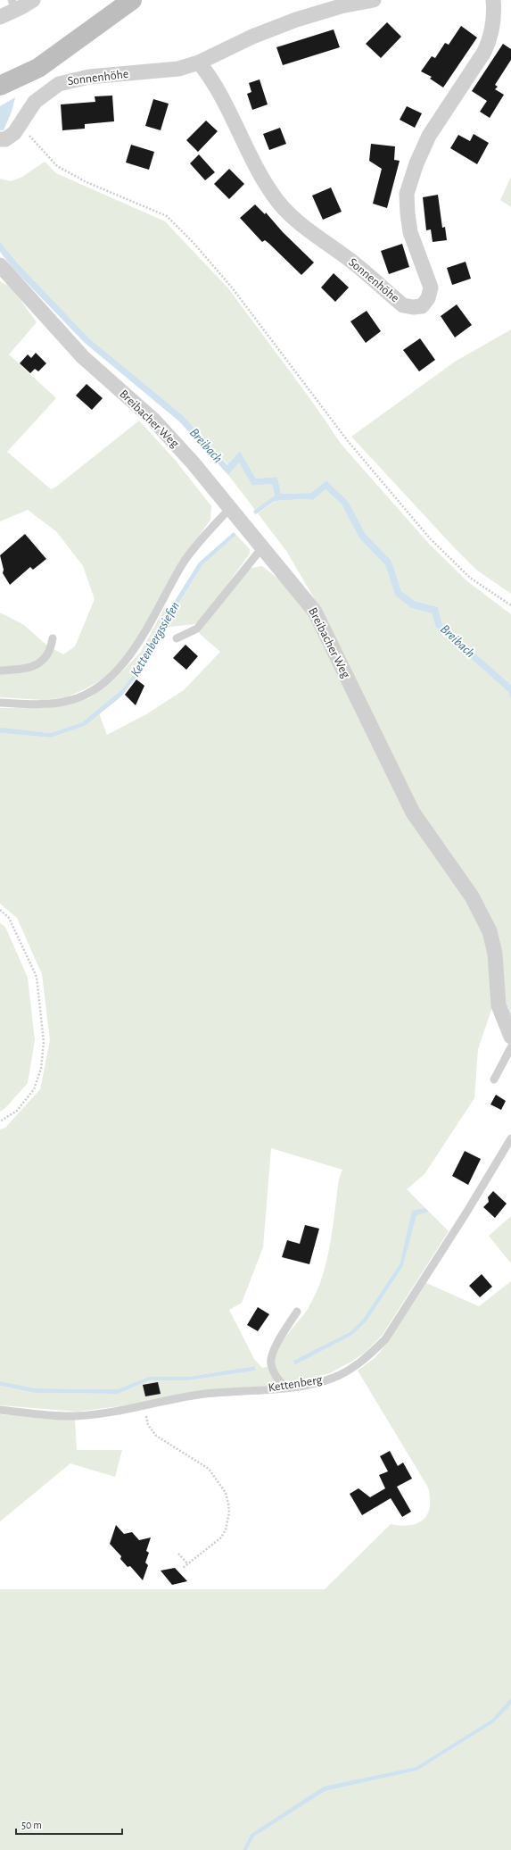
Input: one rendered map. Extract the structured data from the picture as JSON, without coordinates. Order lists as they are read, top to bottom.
{
  "streets": {
    "street": ["Sonnenhöhe", "Breibacher Weg"],
    "lane": ["Kettenberg"]
  },
  "water": ["Breibach", "Kettenbergssiefen"],
  "scale_bar": "50 m"
}
